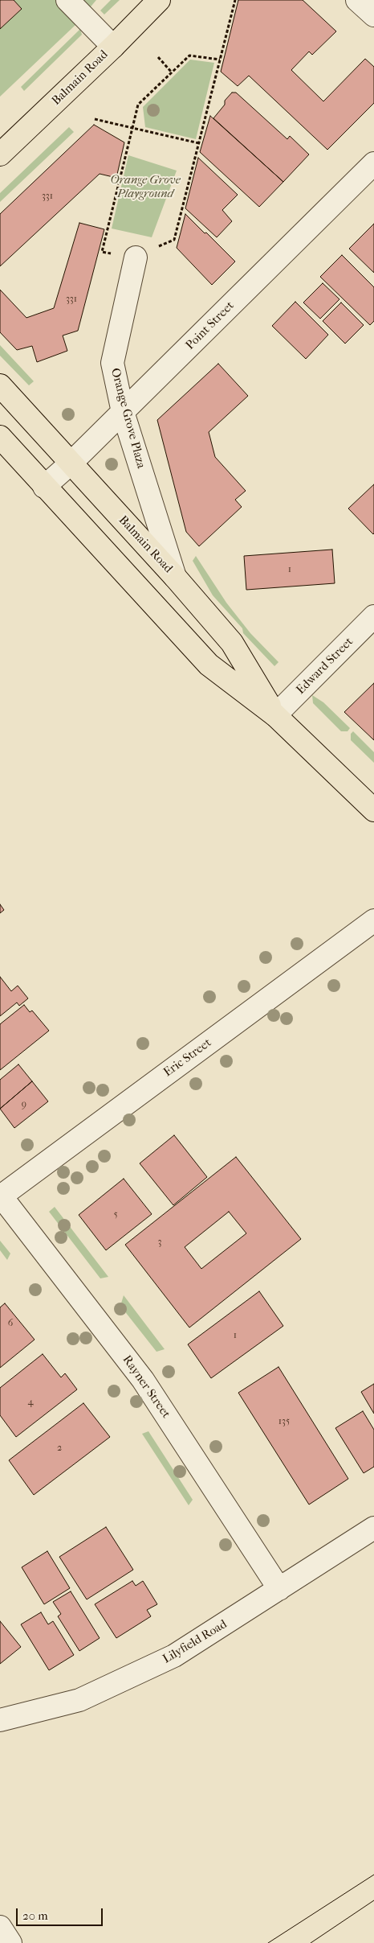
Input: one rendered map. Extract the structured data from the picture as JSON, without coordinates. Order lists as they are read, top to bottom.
{
  "streets": {
    "main road": ["Balmain Road"],
    "street": [
      "Point Street",
      "Orange Grove Plaza",
      "Edward Street",
      "Eric Street",
      "Rayner Street",
      "Lilyfield Road"
    ]
  },
  "crossings": [
    ["Balmain Road", "Point Street"],
    ["Balmain Road", "Orange Grove Plaza"],
    ["Balmain Road", "Edward Street"],
    ["Point Street", "Orange Grove Plaza"],
    ["Eric Street", "Rayner Street"],
    ["Rayner Street", "Lilyfield Road"]
  ],
  "parks": ["Orange Grove Playground"],
  "house_numbers": [
    "331",
    "331",
    "1",
    "9",
    "5",
    "3",
    "6",
    "1",
    "4",
    "135",
    "2"
  ],
  "scale_bar": "20 m"
}
